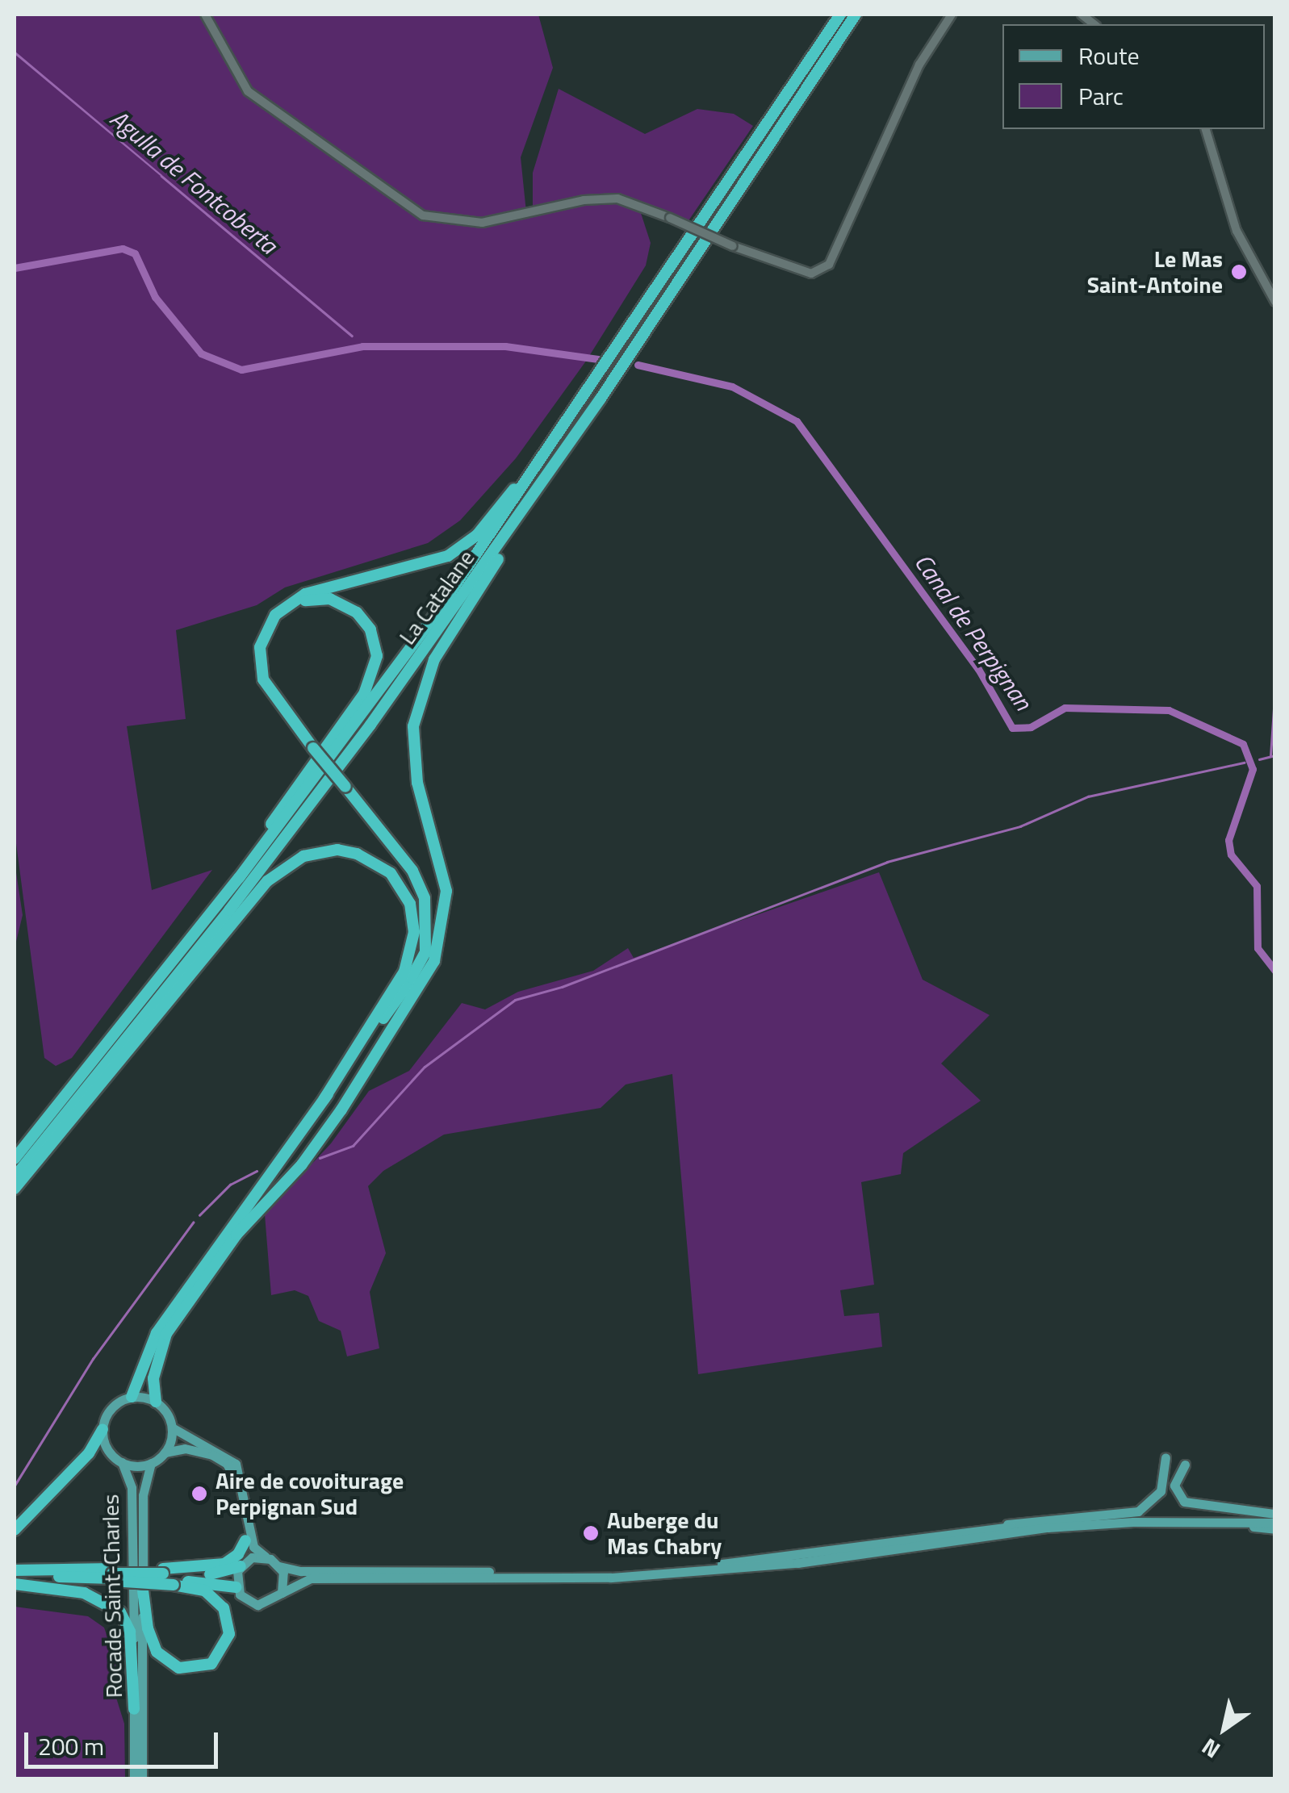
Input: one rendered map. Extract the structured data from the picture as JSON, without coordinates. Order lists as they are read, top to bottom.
{
  "streets": {
    "highway": ["La Catalane"],
    "main road": ["Rocade Saint-Charles"]
  },
  "water": ["Agulla de Fontcoberta", "Canal de Perpignan"],
  "places": ["Le Mas Saint-Antoine", "Aire de covoiturage Perpignan Sud", "Auberge du Mas Chabry"],
  "legend": ["Route", "Parc"],
  "scale_bar": "200 m",
  "north": "bottom left"
}
